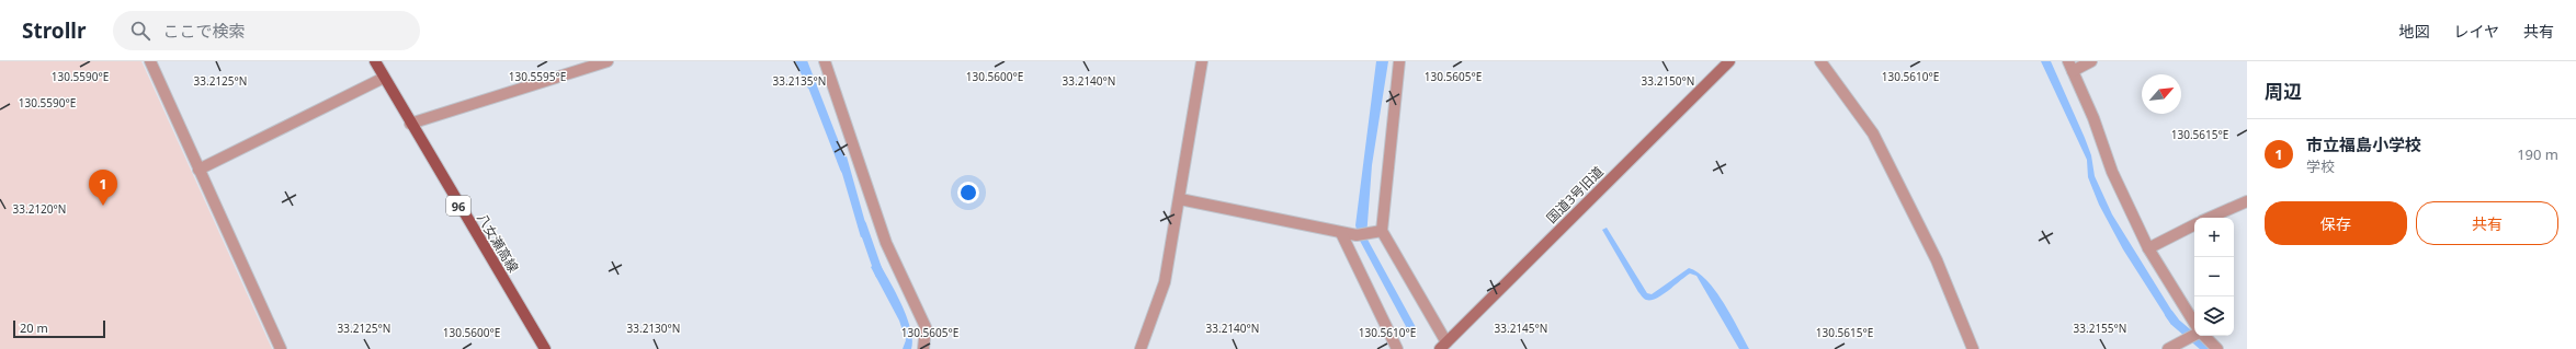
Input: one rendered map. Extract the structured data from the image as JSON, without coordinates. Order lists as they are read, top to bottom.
{
  "streets": {
    "main road": ["96", "八女瀬高線"],
    "street": ["国道3号旧道"]
  },
  "scale_bar": "20 m",
  "north": "top right",
  "page": {
    "header": "Strollr",
    "search": "ここで検索",
    "nav": ["地図", "レイヤ", "共有"],
    "heading": "周辺",
    "list": [
      {
        "mark": "1",
        "name": "市立福島小学校",
        "note": "学校",
        "value": "190 m"
      }
    ],
    "pins": "1",
    "buttons": ["保存", "共有"],
    "map_buttons": ["+", "−"],
    "scale": "20 m"
  },
  "coordinates": [
    "130.5590°E",
    "130.5595°E",
    "130.5600°E",
    "130.5605°E",
    "130.5610°E",
    "33.2125°N",
    "33.2135°N",
    "33.2140°N",
    "33.2150°N",
    "130.5615°E",
    "33.2120°N",
    "33.2130°N",
    "33.2145°N",
    "33.2155°N"
  ]
}
